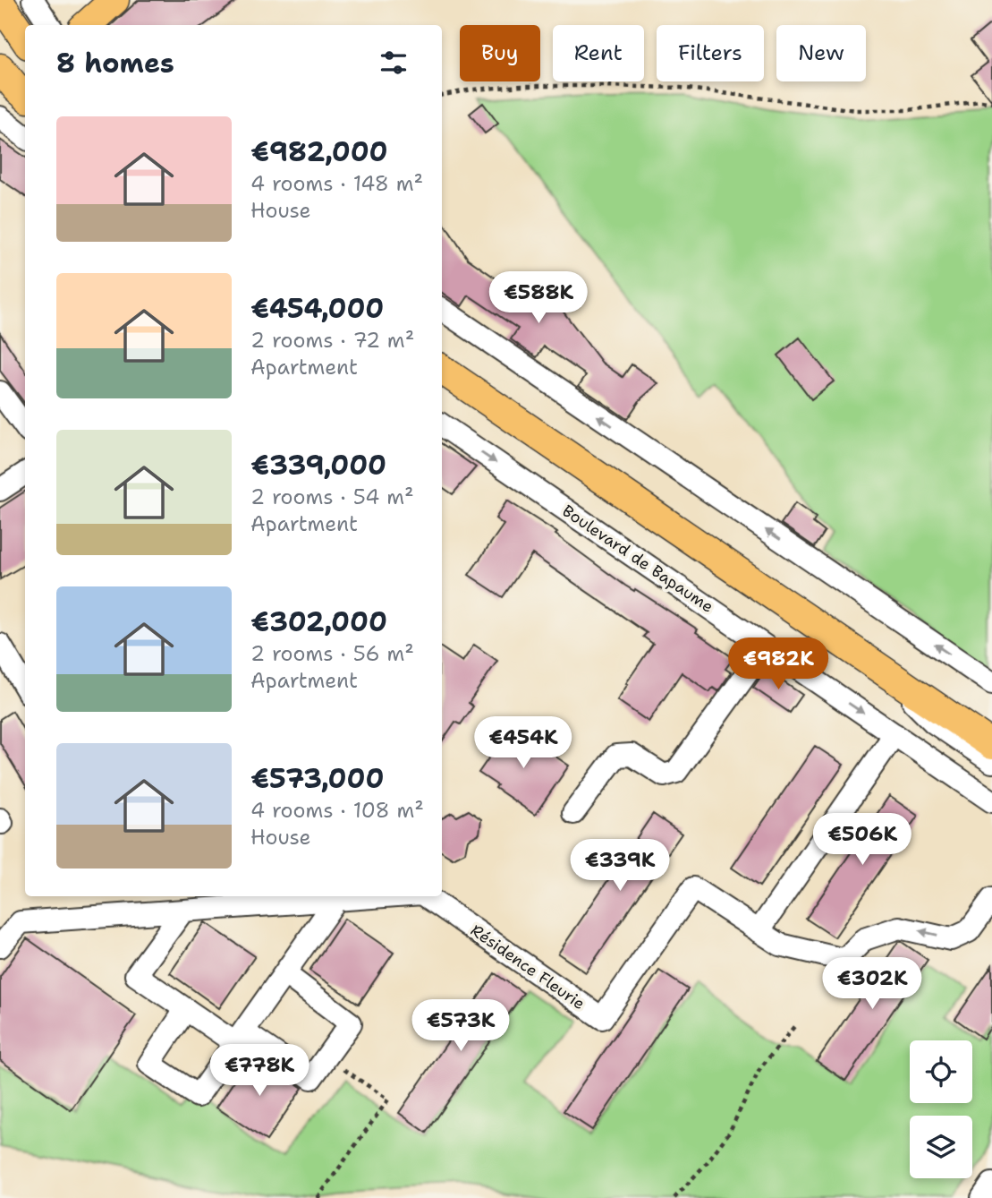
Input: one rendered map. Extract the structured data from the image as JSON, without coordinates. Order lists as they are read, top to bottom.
{
  "streets": {
    "street": ["Boulevard de Bapaume", "Résidence Fleurie"]
  },
  "page": {
    "chip": [
      "Buy",
      "Rent",
      "Filters",
      "New"
    ],
    "heading": "8 homes",
    "list": [
      {
        "name": "€982,000",
        "note": "4 rooms · 148 m² · House"
      },
      {
        "name": "€454,000",
        "note": "2 rooms · 72 m² · Apartment"
      },
      {
        "name": "€339,000",
        "note": "2 rooms · 54 m² · Apartment"
      },
      {
        "name": "€302,000",
        "note": "2 rooms · 56 m² · Apartment"
      },
      {
        "name": "€573,000",
        "note": "4 rooms · 108 m² · House"
      }
    ],
    "price": [
      "€588K",
      "€982K",
      "€454K",
      "€506K",
      "€339K",
      "€302K",
      "€573K",
      "€778K"
    ]
  }
}
